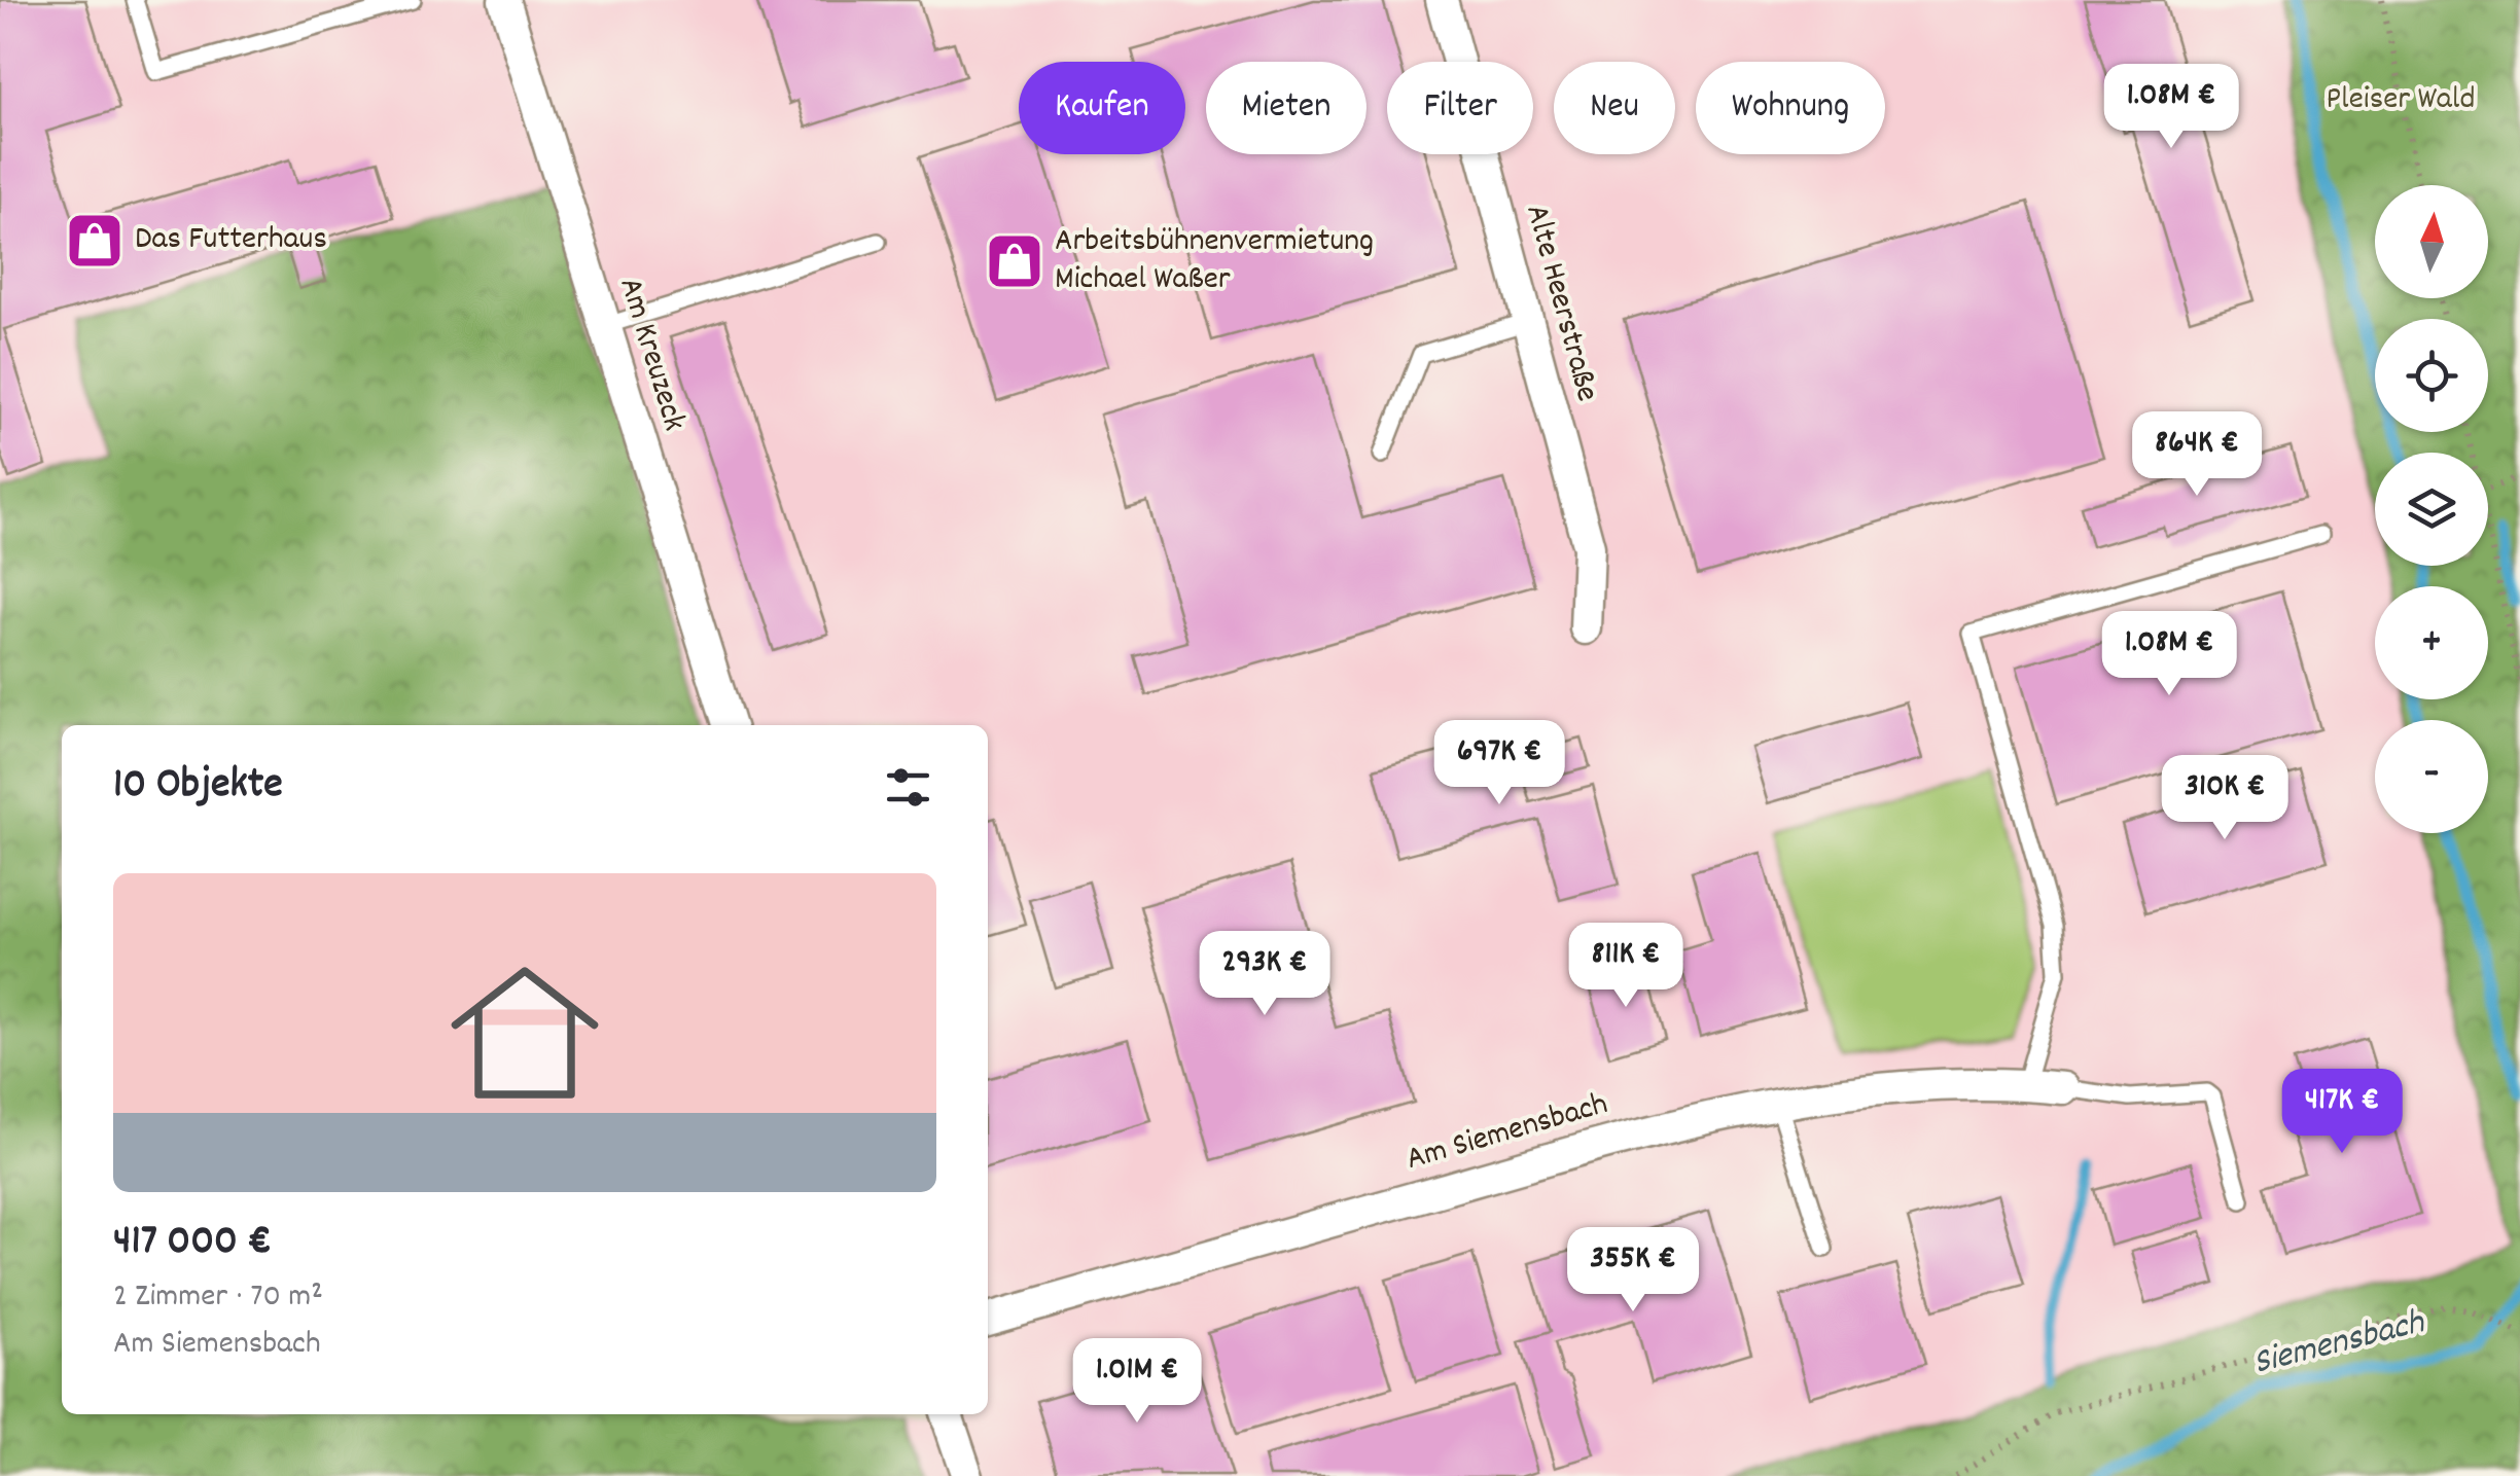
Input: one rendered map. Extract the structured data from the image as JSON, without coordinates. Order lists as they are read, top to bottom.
{
  "streets": {
    "street": ["Alte Heerstraße", "Am Kreuzeck", "Am Siemensbach"]
  },
  "water": ["Siemensbach"],
  "parks": ["Pleiser Wald"],
  "places": {
    "shop": ["Das Futterhaus", "Arbeitsbühnenvermietung Michael Waßer"]
  },
  "north": "top",
  "page": {
    "chip": [
      "Kaufen",
      "Mieten",
      "Filter",
      "Neu",
      "Wohnung"
    ],
    "price": [
      "1.08M €",
      "864K €",
      "1.08M €",
      "697K €",
      "310K €",
      "811K €",
      "293K €",
      "417K €",
      "355K €",
      "1.01M €"
    ],
    "map_buttons": ["+", "−"],
    "heading": "10 Objekte",
    "list": [
      {
        "name": "417 000 €",
        "note": "2 Zimmer · 70 m² · Am Siemensbach"
      }
    ]
  }
}
